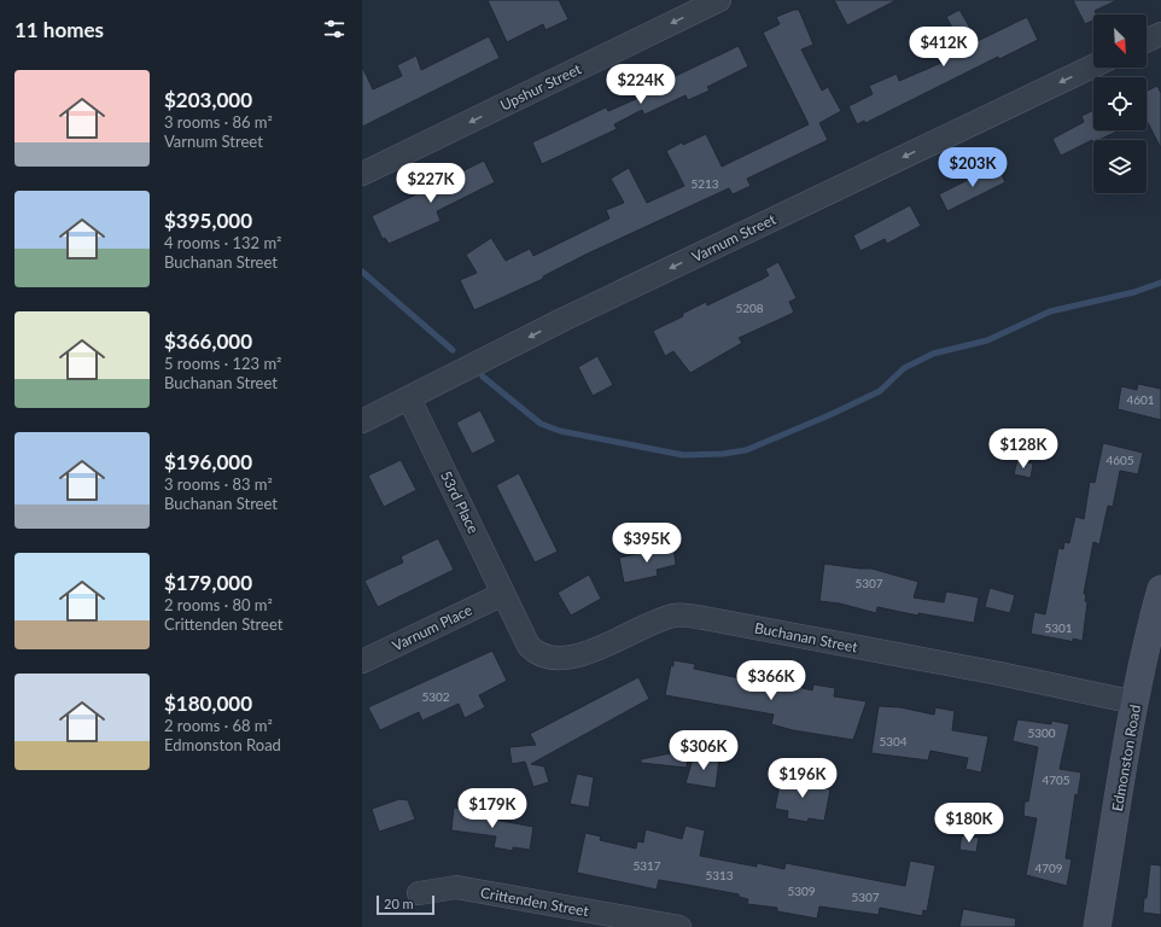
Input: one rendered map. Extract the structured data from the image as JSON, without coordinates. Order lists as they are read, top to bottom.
{
  "streets": {
    "street": [
      "Upshur Street",
      "Varnum Street",
      "53rd Place",
      "Varnum Place",
      "Buchanan Street",
      "Edmonston Road",
      "Crittenden Street"
    ]
  },
  "crossings": [
    ["Varnum Street", "53rd Place"],
    ["53rd Place", "Varnum Place"],
    ["53rd Place", "Buchanan Street"],
    ["Varnum Place", "Buchanan Street"],
    ["Buchanan Street", "Edmonston Road"]
  ],
  "one_way": ["Upshur Street", "Varnum Street"],
  "house_numbers": [
    "5213",
    "5208",
    "4601",
    "4605",
    "5307",
    "5301",
    "5302",
    "5300",
    "5304",
    "4705",
    "5317",
    "4709",
    "5313",
    "5309",
    "5307"
  ],
  "scale_bar": "20 m",
  "north": "bottom right",
  "page": {
    "heading": "11 homes",
    "price": [
      "$412K",
      "$224K",
      "$203K",
      "$227K",
      "$128K",
      "$395K",
      "$366K",
      "$306K",
      "$196K",
      "$179K",
      "$180K"
    ],
    "list": [
      {
        "name": "$203,000",
        "note": "3 rooms · 86 m² · Varnum Street"
      },
      {
        "name": "$395,000",
        "note": "4 rooms · 132 m² · Buchanan Street"
      },
      {
        "name": "$366,000",
        "note": "5 rooms · 123 m² · Buchanan Street"
      },
      {
        "name": "$196,000",
        "note": "3 rooms · 83 m² · Buchanan Street"
      },
      {
        "name": "$179,000",
        "note": "2 rooms · 80 m² · Crittenden Street"
      },
      {
        "name": "$180,000",
        "note": "2 rooms · 68 m² · Edmonston Road"
      }
    ],
    "scale": "20 m"
  }
}
